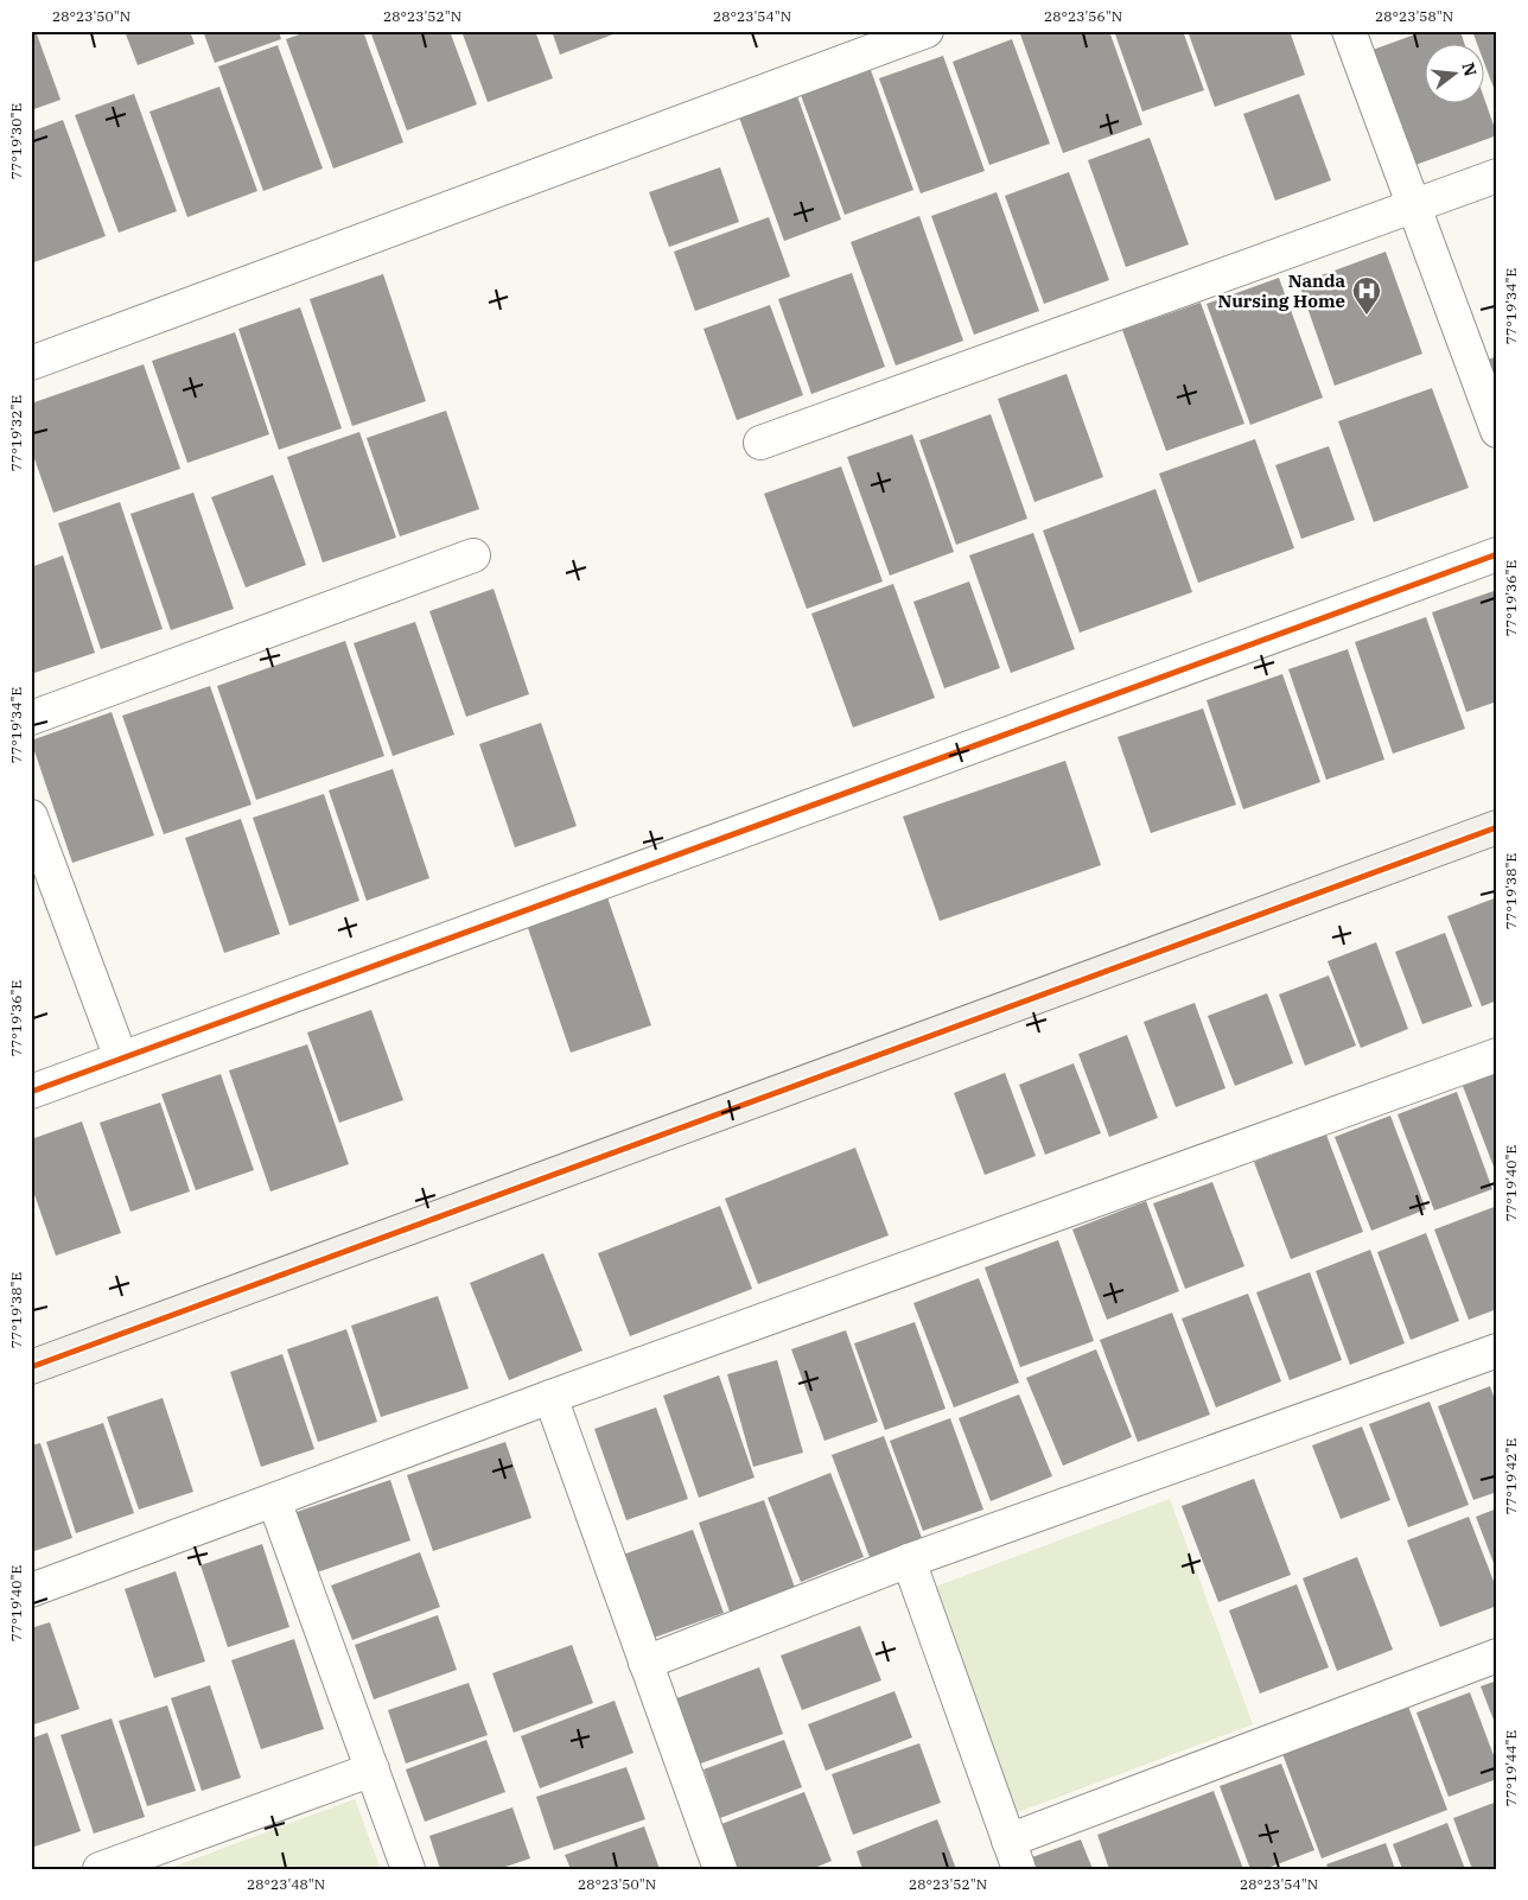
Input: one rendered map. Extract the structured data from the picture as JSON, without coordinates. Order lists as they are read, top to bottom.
{
  "places": {
    "hospital": ["Nanda Nursing Home"]
  },
  "north": "right",
  "coordinates": [
    "28°23'50\"N",
    "28°23'52\"N",
    "28°23'54\"N",
    "28°23'56\"N",
    "28°23'58\"N",
    "77°19'30\"E",
    "77°19'34\"E",
    "77°19'32\"E",
    "77°19'36\"E",
    "77°19'38\"E",
    "77°19'40\"E",
    "77°19'42\"E",
    "77°19'44\"E",
    "28°23'48\"N"
  ]
}
